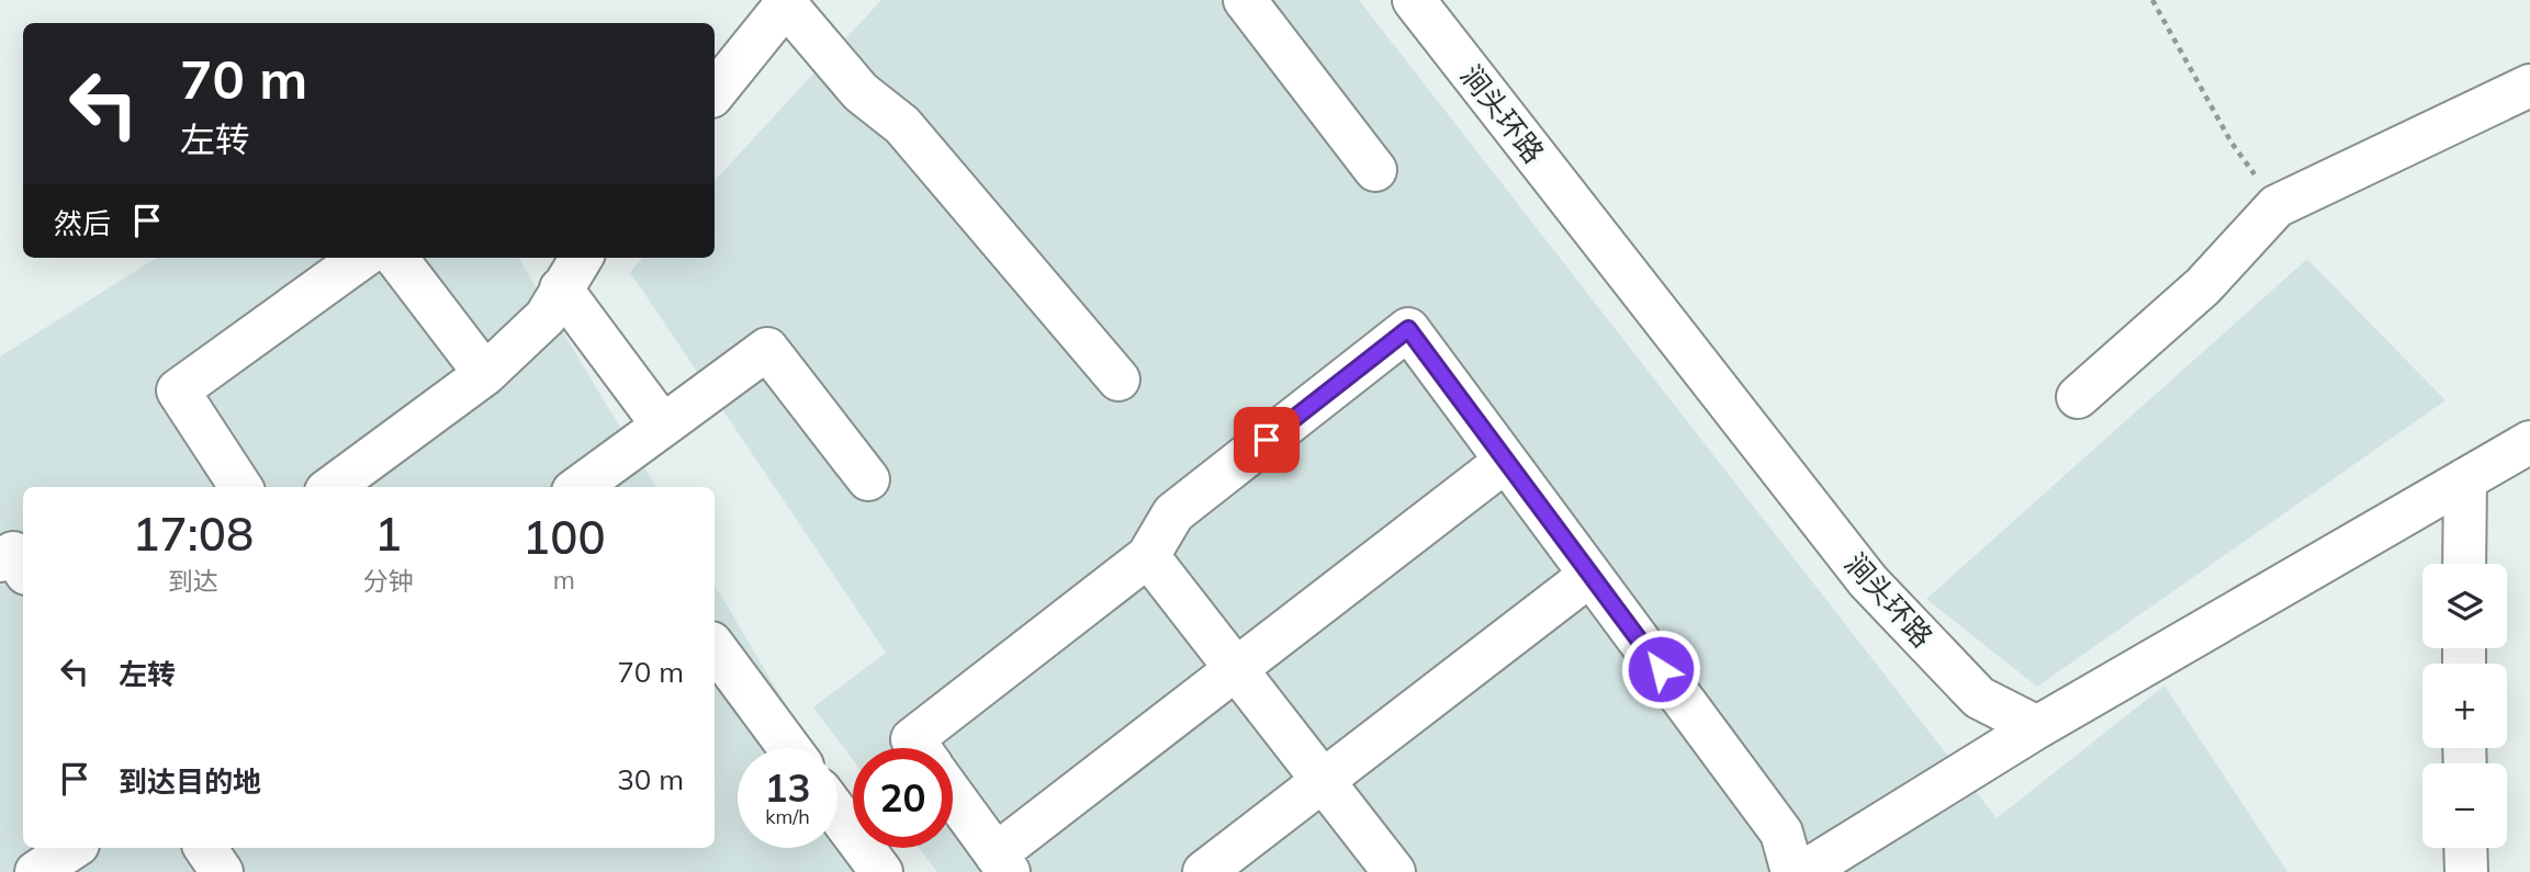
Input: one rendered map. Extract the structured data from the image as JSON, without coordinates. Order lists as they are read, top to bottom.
{
  "streets": {
    "street": ["涧头环路"]
  },
  "page": {
    "turn": ["70 m", "左转"],
    "then": "然后",
    "eta": [
      "17:08",
      "到达",
      "1",
      "分钟",
      "100",
      "m"
    ],
    "map_buttons": ["+", "−"],
    "list": [
      {
        "name": "左转",
        "value": "70 m"
      },
      {
        "name": "到达目的地",
        "value": "30 m"
      }
    ],
    "speed": "13 km/h",
    "limit": "20"
  }
}
